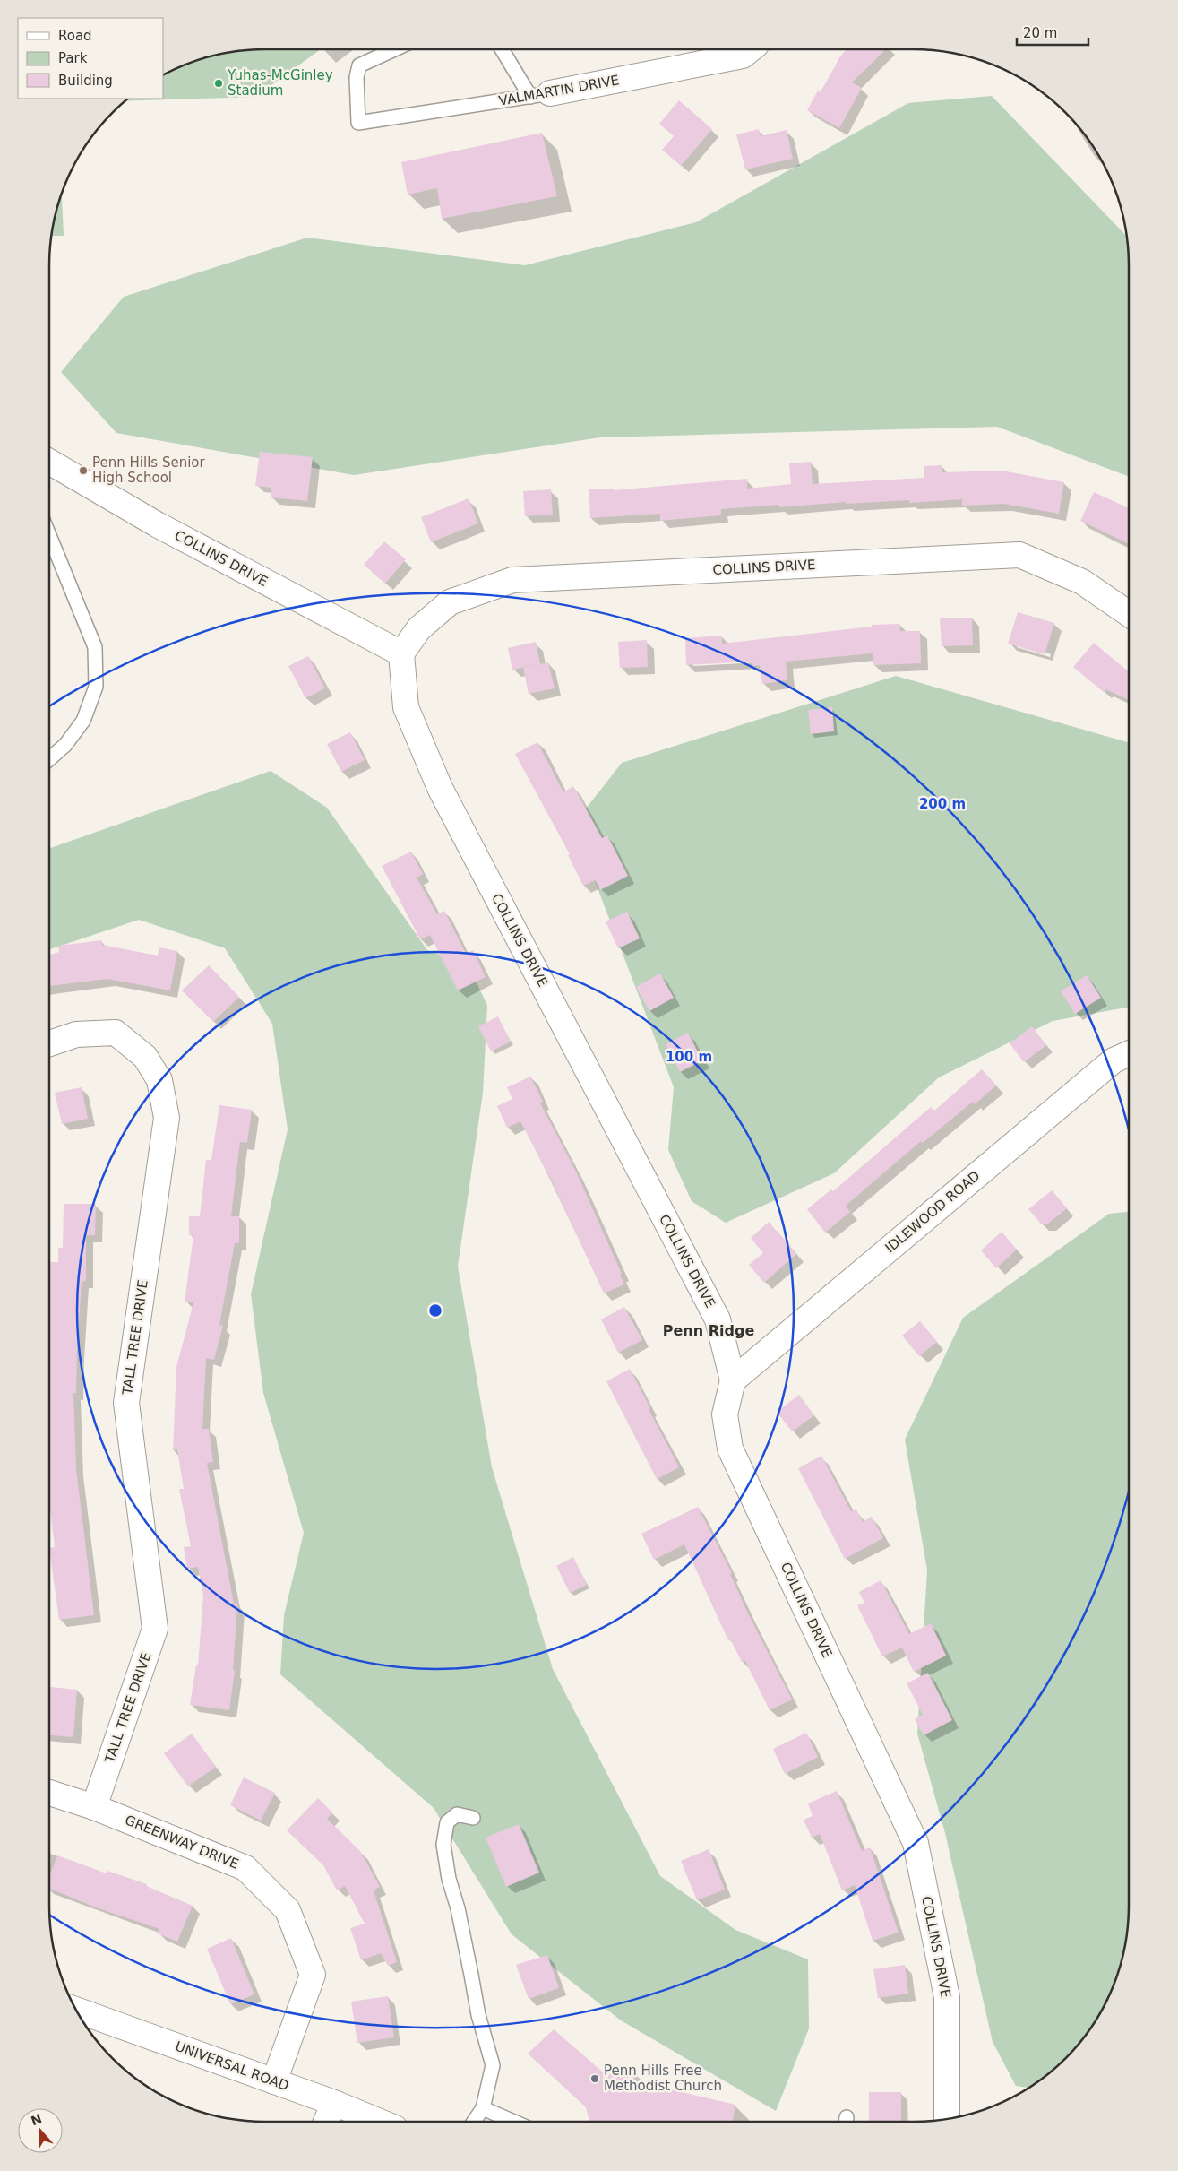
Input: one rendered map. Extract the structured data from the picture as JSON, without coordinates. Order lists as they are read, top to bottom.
{
  "streets": {
    "street": [
      "VALMARTIN DRIVE",
      "COLLINS DRIVE",
      "IDLEWOOD ROAD",
      "TALL TREE DRIVE",
      "GREENWAY DRIVE",
      "UNIVERSAL ROAD"
    ]
  },
  "crossings": [
    ["COLLINS DRIVE", "IDLEWOOD ROAD"],
    ["TALL TREE DRIVE", "GREENWAY DRIVE"],
    ["GREENWAY DRIVE", "UNIVERSAL ROAD"]
  ],
  "districts": ["Penn Ridge"],
  "places": ["Yuhas-McGinley Stadium", "Penn Hills Senior High School", "Penn Hills Free Methodist Church"],
  "legend": ["Road", "Park", "Building"],
  "scale_bar": "20 m",
  "north": "top",
  "rings": ["200 m", "100 m"]
}
